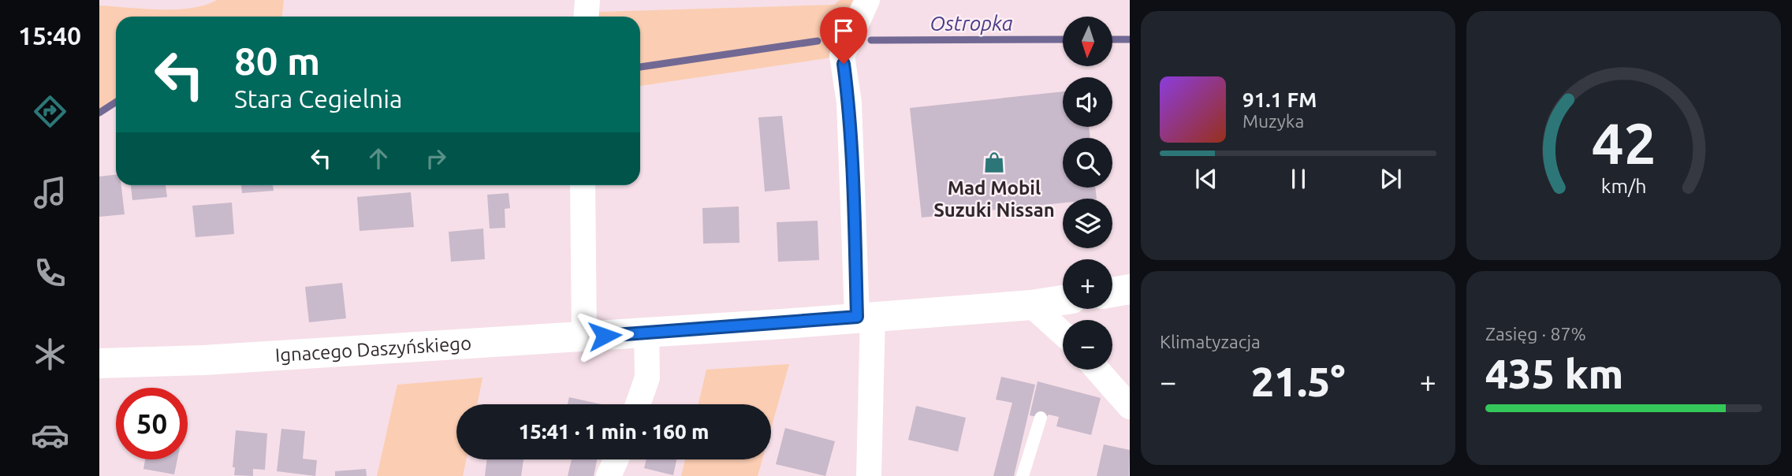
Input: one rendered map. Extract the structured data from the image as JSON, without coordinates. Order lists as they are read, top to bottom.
{
  "streets": {
    "main road": ["Ignacego Daszyńskiego"]
  },
  "water": ["Ostropka"],
  "places": {
    "shop": ["Mad Mobil Suzuki Nissan"]
  },
  "north": "bottom",
  "page": {
    "tabs": "15:40",
    "map_buttons": ["+", "−"],
    "turn": ["80 m", "Stara Cegielnia"],
    "song": ["91.1 FM", "Muzyka"],
    "tile": [
      "Klimatyzacja",
      ["Zasięg · 87%", "435 km"]
    ],
    "heat": ["−", "21.5°", "+"],
    "limit": "50",
    "trip": "15:41 · 1 min · 160 m",
    "gauge": ["42", "km/h"]
  }
}
